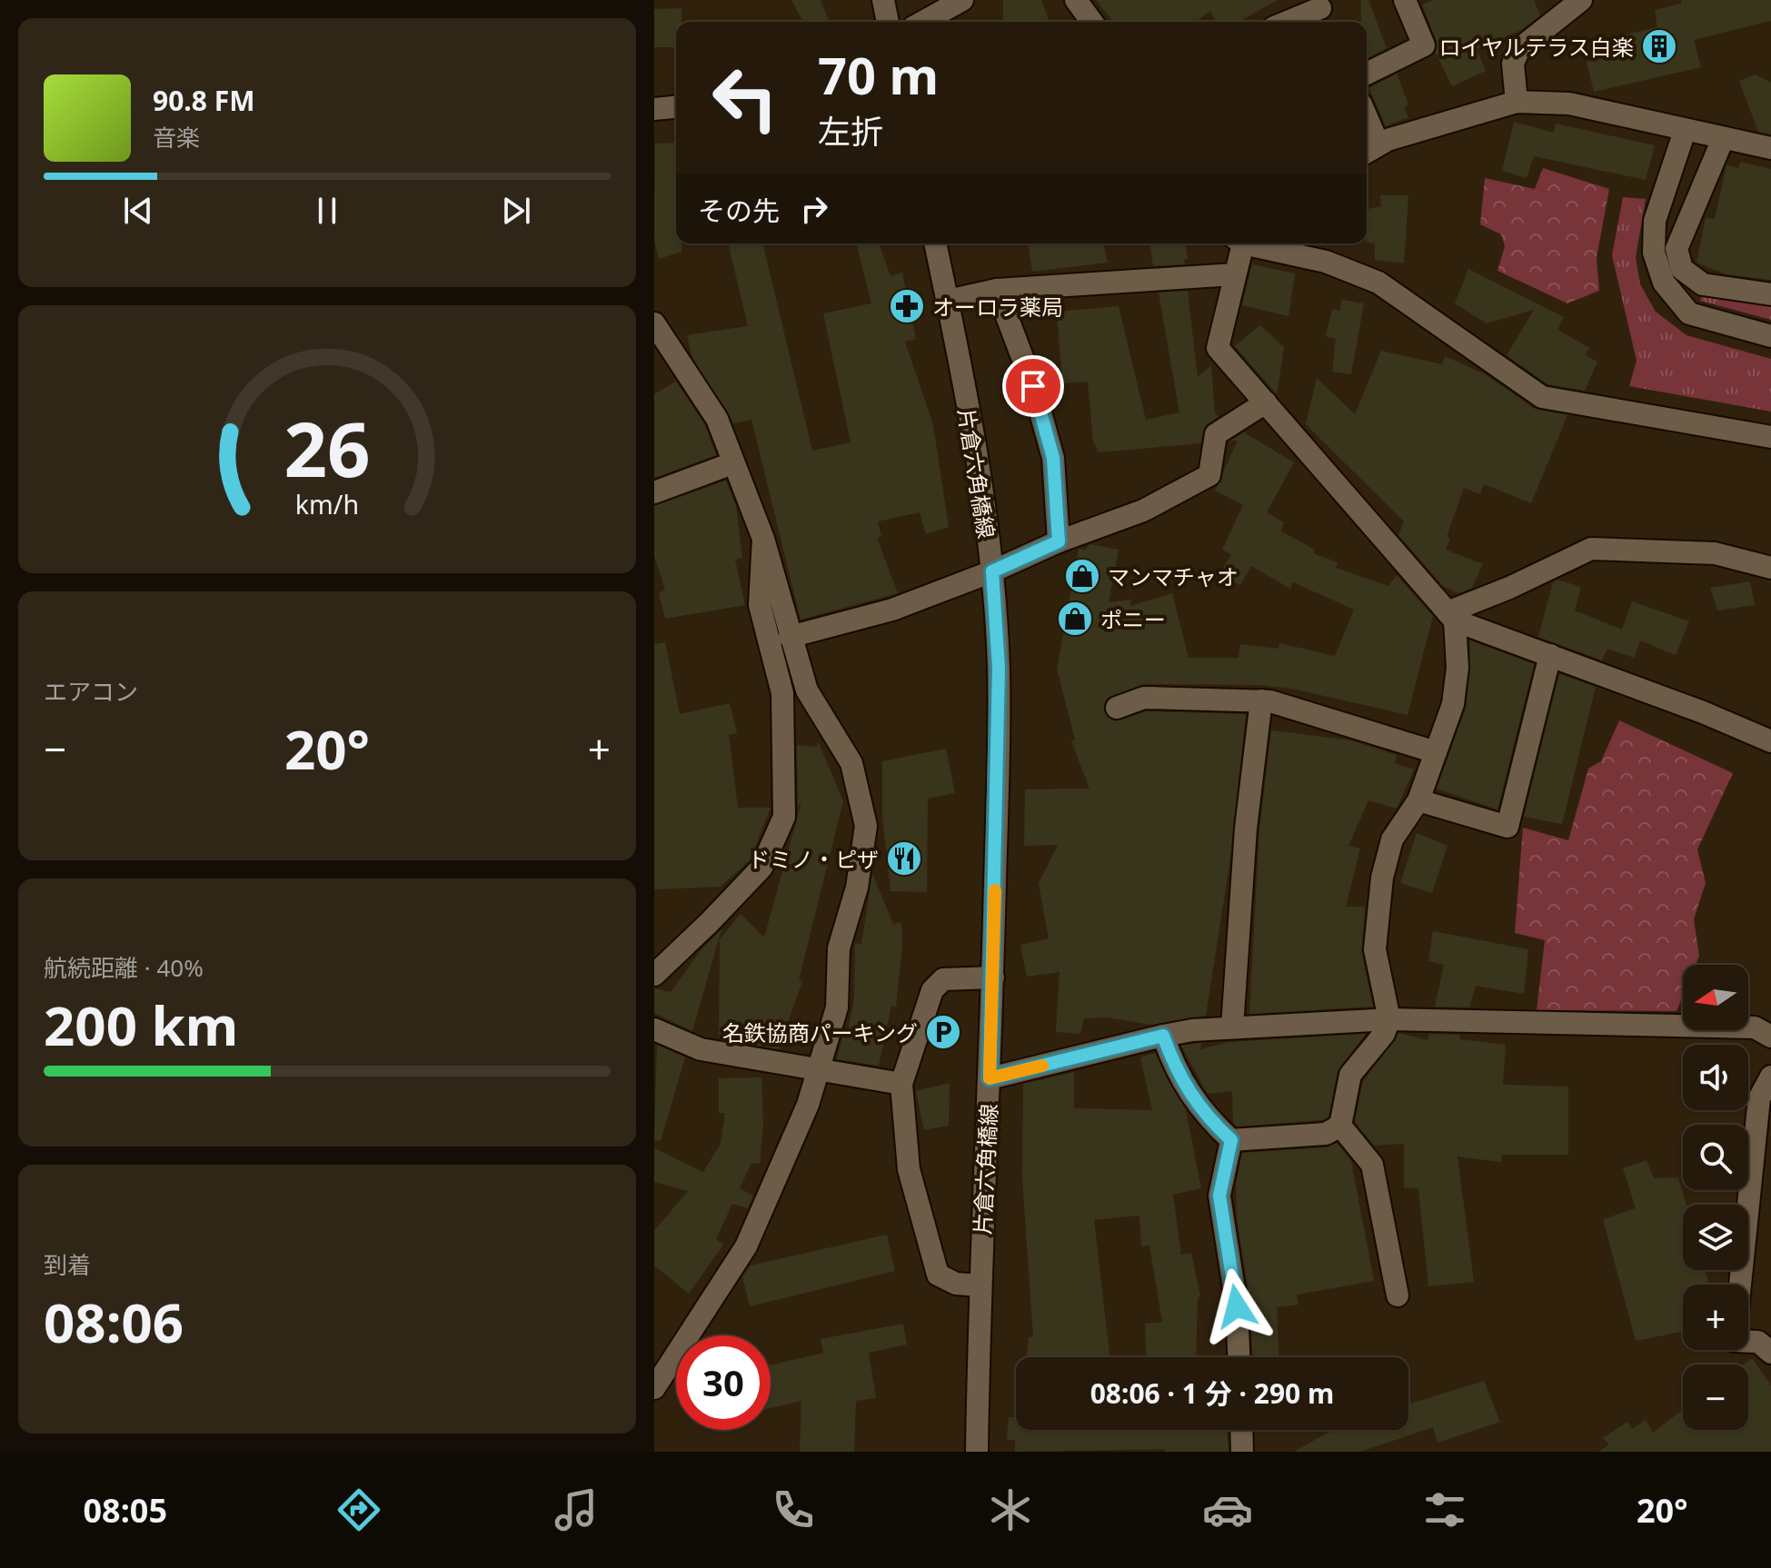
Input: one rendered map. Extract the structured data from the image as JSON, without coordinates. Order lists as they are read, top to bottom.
{
  "streets": {
    "street": ["片倉六角橋線"]
  },
  "places": {
    "building": ["ロイヤルテラス白楽"],
    "pharmacy": ["オーロラ薬局"],
    "shop": ["マンマチャオ", "ポニー"],
    "restaurant": ["ドミノ・ピザ"],
    "parking": ["名鉄協商パーキング"]
  },
  "north": "left",
  "page": {
    "turn": ["70 m", "左折"],
    "song": ["90.8 FM", "音楽"],
    "then": "その先",
    "tile": [
      "エアコン",
      ["航続距離 · 40%", "200 km"],
      ["到着", "08:06"]
    ],
    "heat": ["−", "20°", "+"],
    "map_buttons": ["+", "−"],
    "limit": "30",
    "trip": "08:06 · 1 分 · 290 m",
    "tabs": ["08:05", "20°"],
    "gauge": ["26", "km/h"]
  }
}
